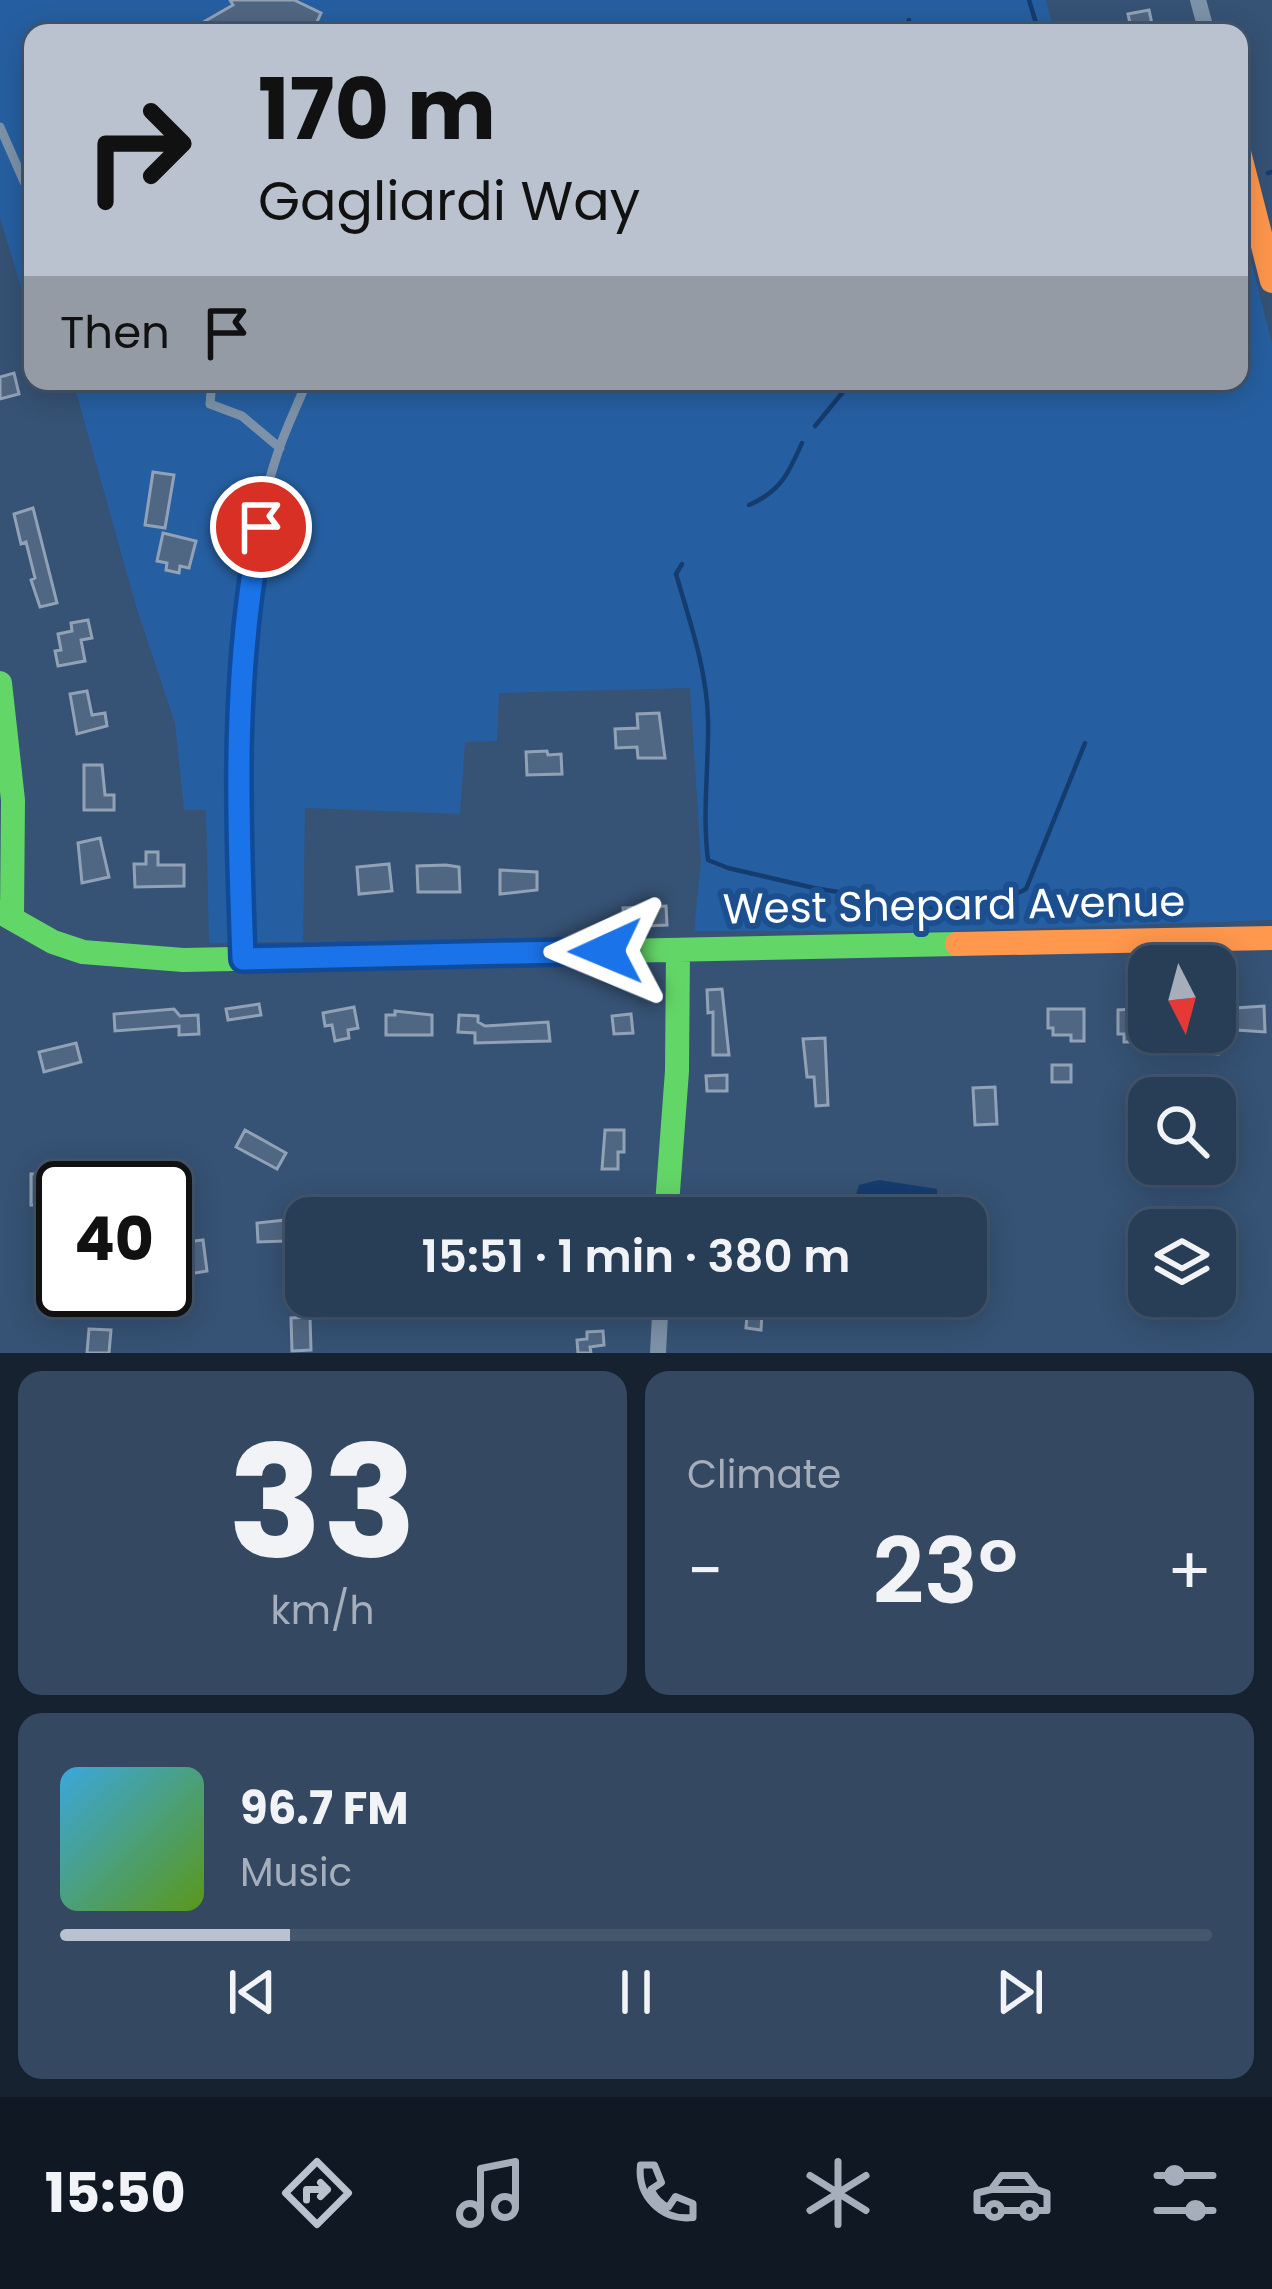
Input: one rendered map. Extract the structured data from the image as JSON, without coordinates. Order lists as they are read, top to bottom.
{
  "streets": {
    "street": ["West Shepard Avenue"]
  },
  "north": "bottom",
  "page": {
    "turn": ["170 m", "Gagliardi Way"],
    "then": "Then",
    "limit": "40",
    "trip": "15:51 · 1 min · 380 m",
    "tile": [
      ["33", "km/h"],
      "Climate"
    ],
    "heat": ["−", "23°", "+"],
    "song": ["96.7 FM", "Music"],
    "tabs": "15:50"
  }
}
